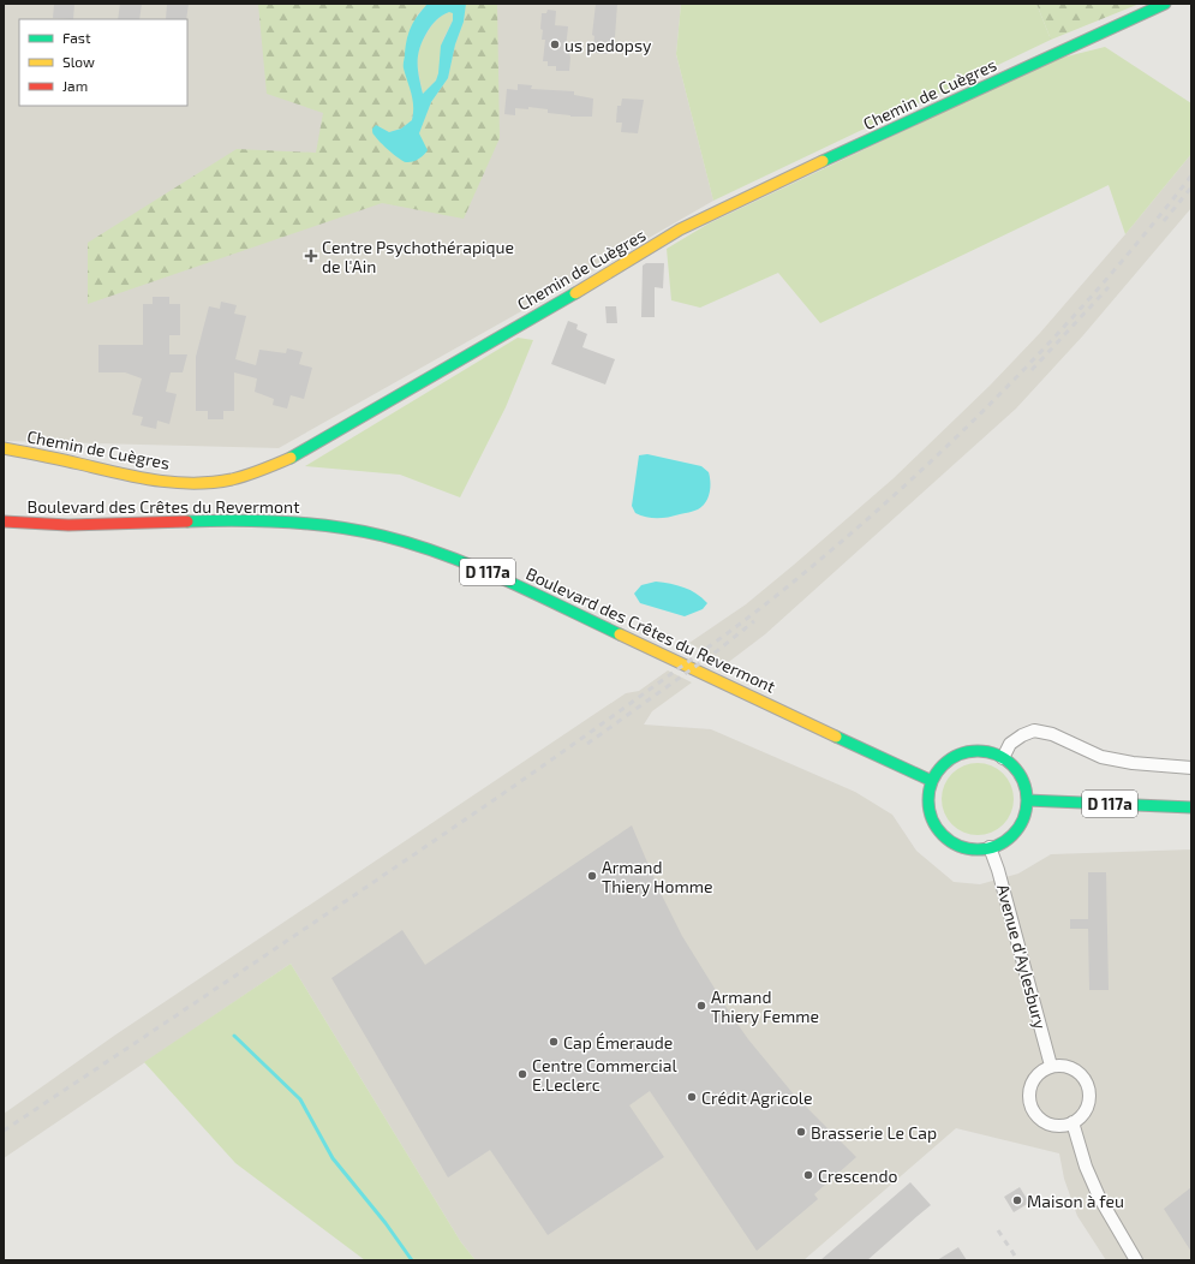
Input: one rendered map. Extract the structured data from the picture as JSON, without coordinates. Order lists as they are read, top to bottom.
{
  "streets": {
    "main road": ["Chemin de Cuègres", "Boulevard des Crêtes du Revermont", "D 117a"],
    "street": ["Avenue d'Aylesbury"]
  },
  "crossings": [
    ["Boulevard des Crêtes du Revermont", "D 117a"],
    ["Boulevard des Crêtes du Revermont", "Avenue d'Aylesbury"],
    ["D 117a", "Avenue d'Aylesbury"]
  ],
  "places": {
    "other": [
      "us pedopsy",
      "Armand Thiery Homme",
      "Armand Thiery Femme",
      "Cap Émeraude",
      "Centre Commercial E.Leclerc",
      "Crédit Agricole",
      "Brasserie Le Cap",
      "Crescendo",
      "Maison à feu"
    ],
    "health": ["Centre Psychothérapique de l'Ain"]
  },
  "legend": ["Fast", "Slow", "Jam"]
}
